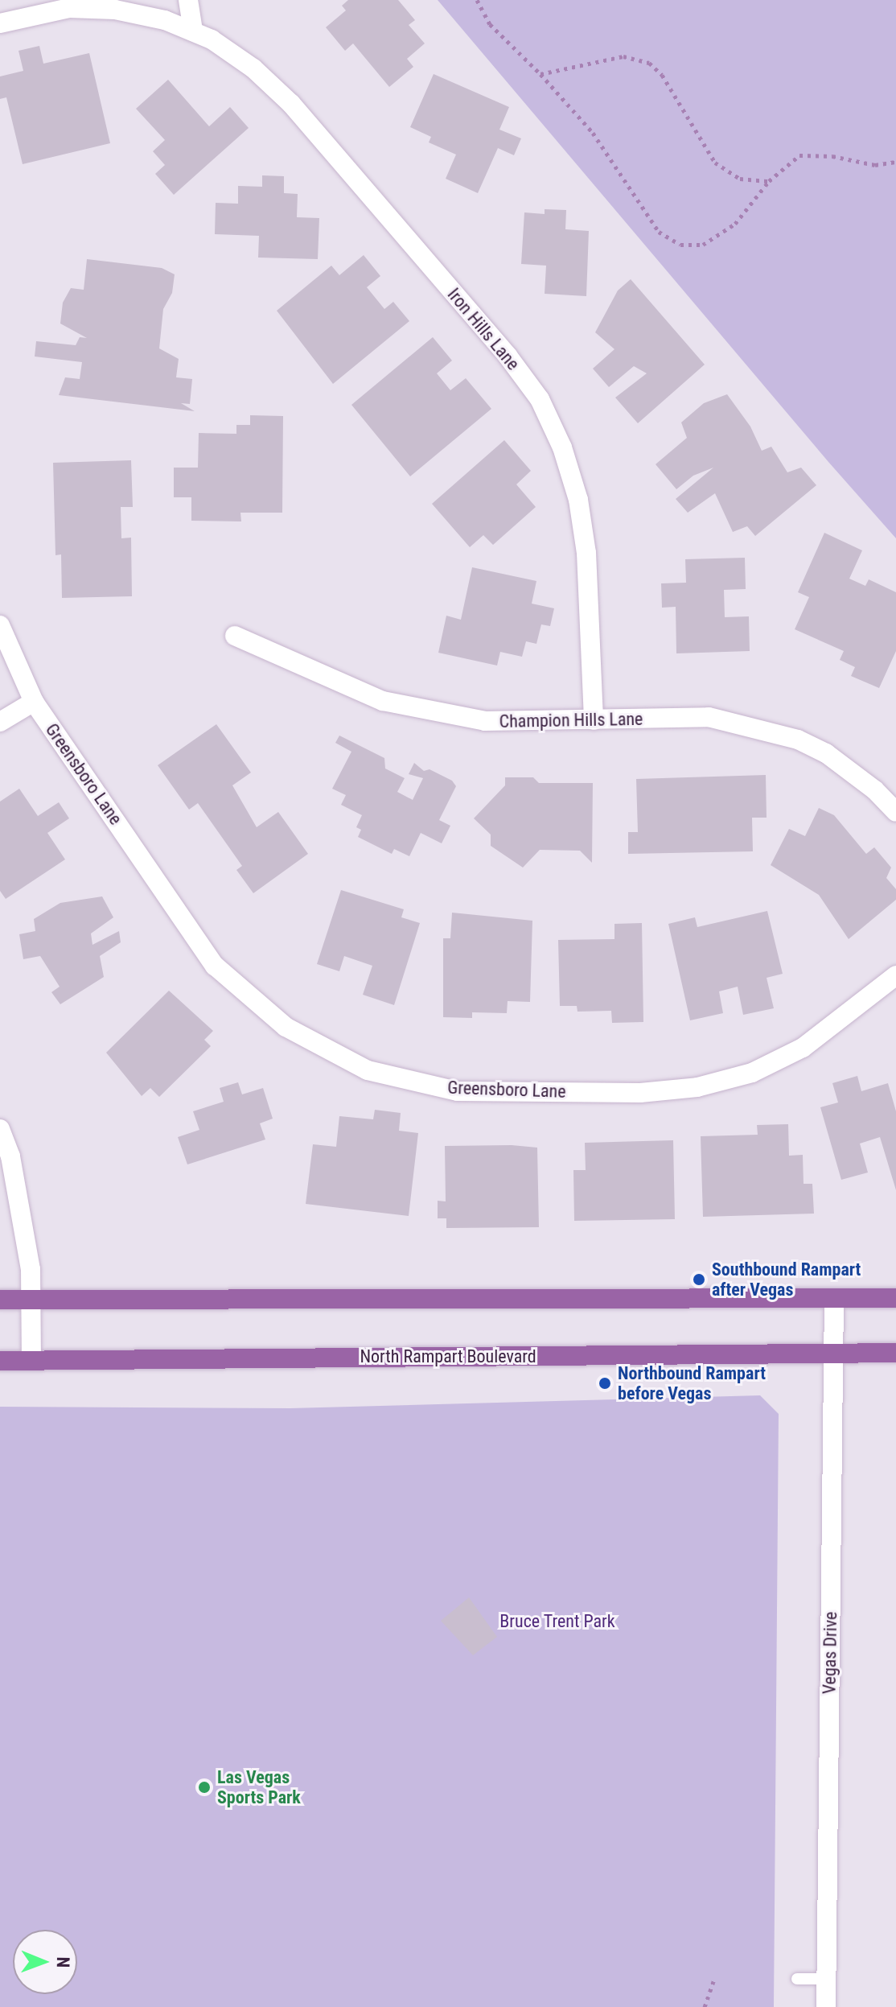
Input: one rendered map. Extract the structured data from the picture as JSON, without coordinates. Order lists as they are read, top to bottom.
{
  "streets": {
    "main road": ["North Rampart Boulevard"],
    "street": [
      "Iron Hills Lane",
      "Champion Hills Lane",
      "Greensboro Lane",
      "Vegas Drive"
    ]
  },
  "crossings": [
    ["Iron Hills Lane", "Champion Hills Lane"],
    ["North Rampart Boulevard", "Vegas Drive"]
  ],
  "parks": ["Bruce Trent Park"],
  "places": ["Southbound Rampart after Vegas", "Northbound Rampart before Vegas", "Las Vegas Sports Park"],
  "north": "right"
}
